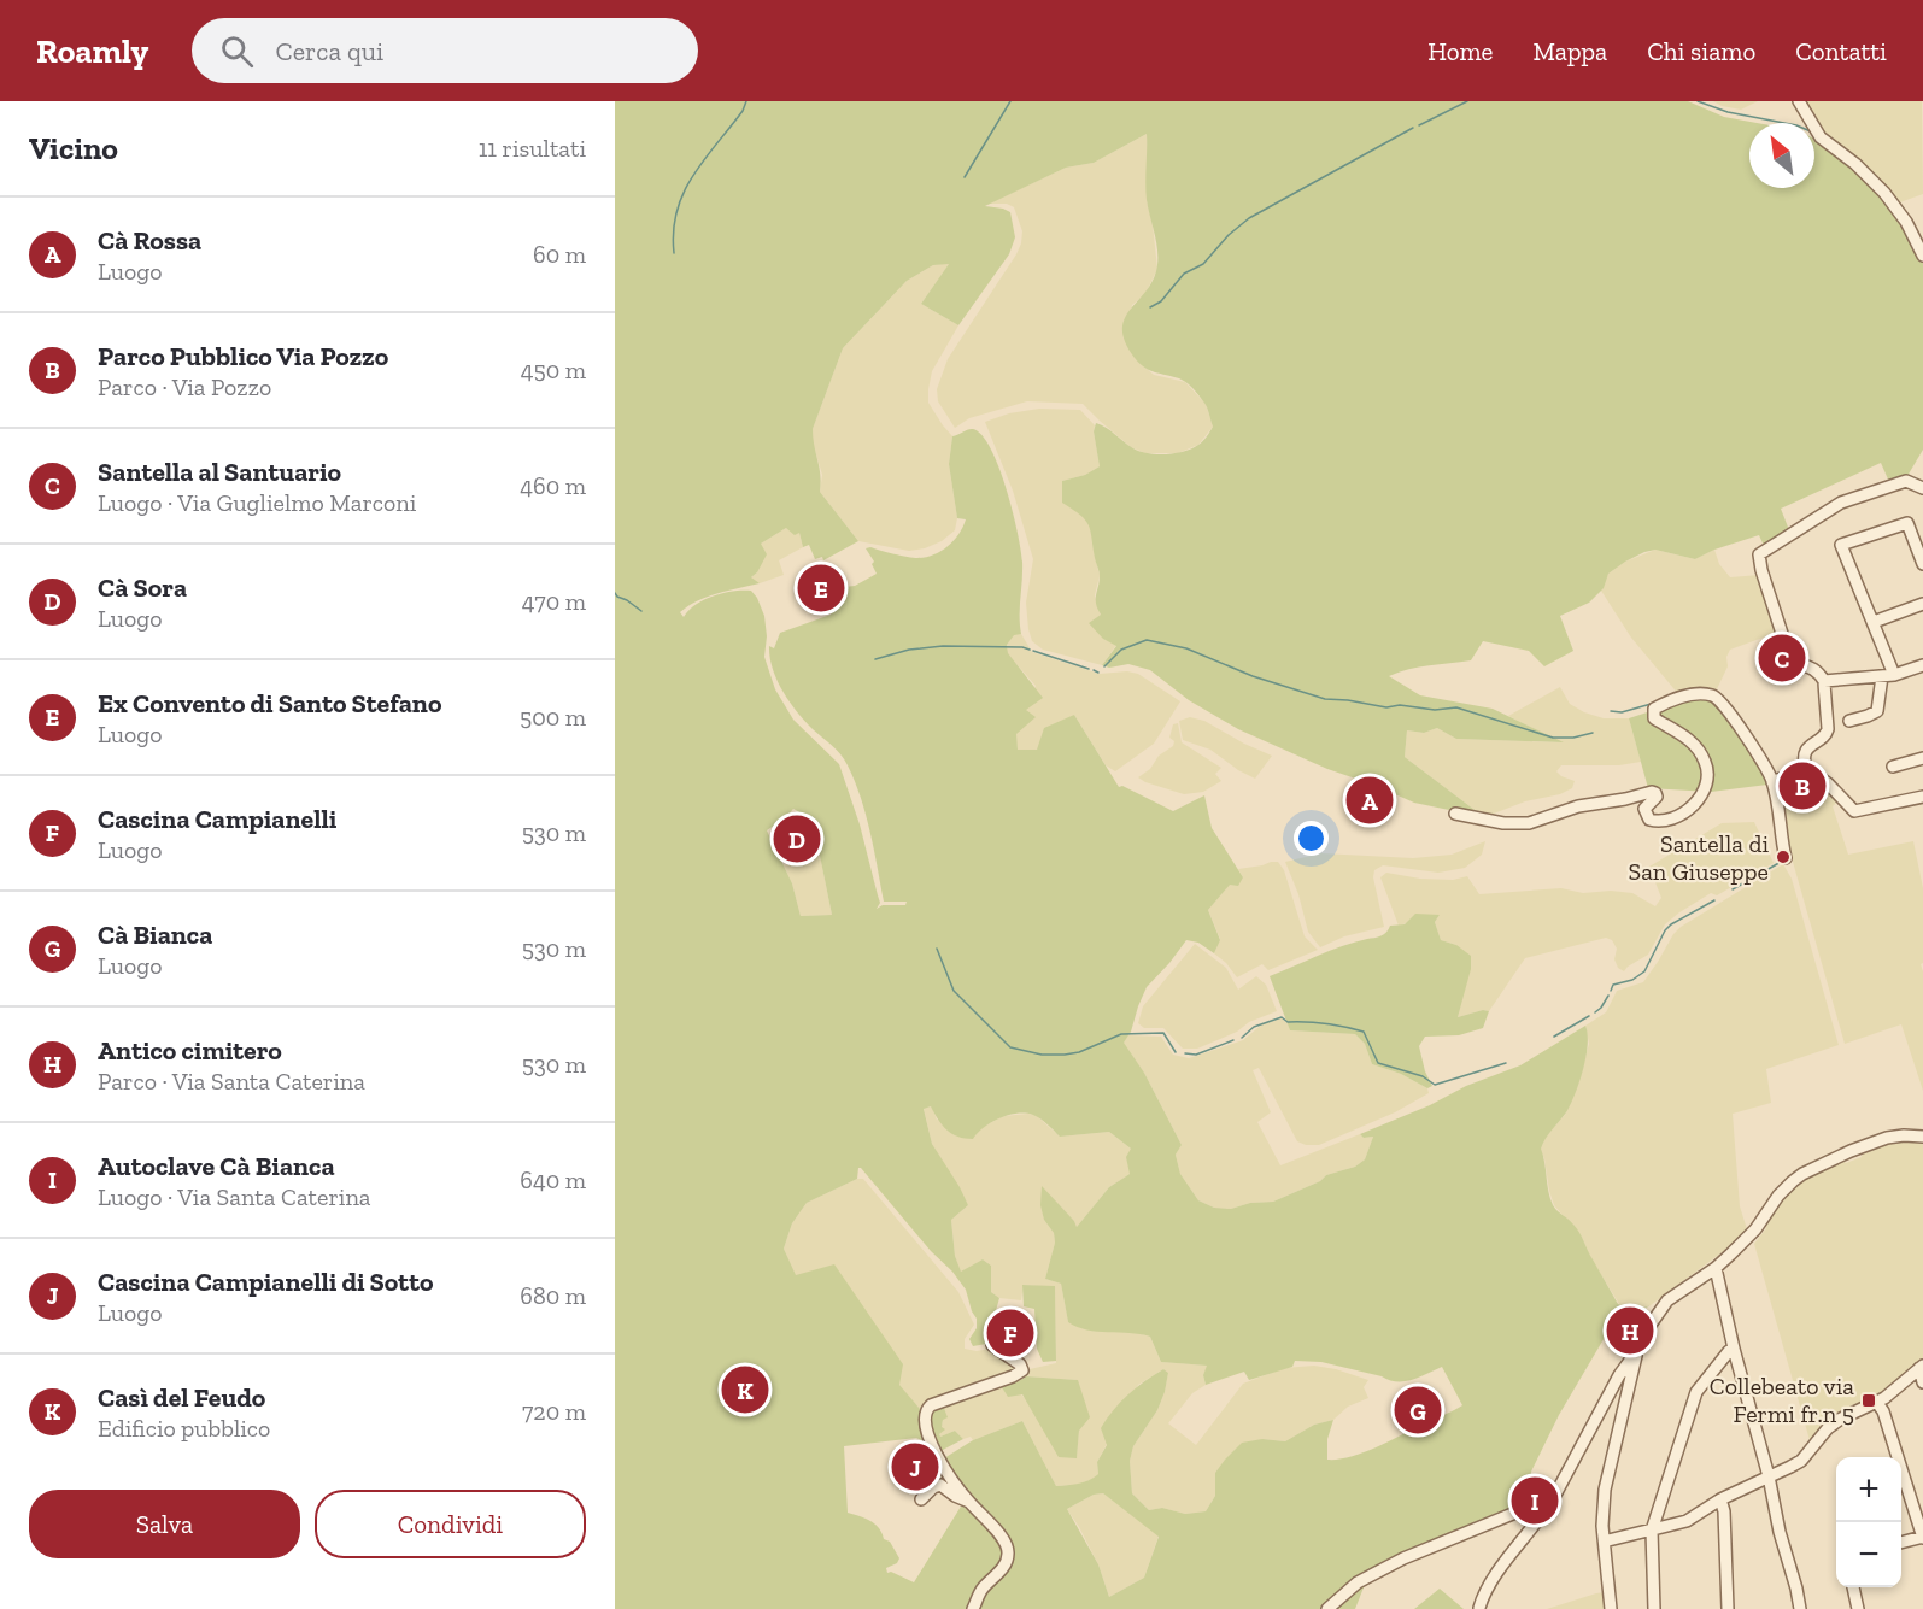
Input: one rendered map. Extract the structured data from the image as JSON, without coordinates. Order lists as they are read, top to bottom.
{
  "places": {
    "other": ["Santella di San Giuseppe"],
    "transit": ["Collebeato via Fermi fr.n 5"]
  },
  "north": "top left",
  "page": {
    "header": "Roamly",
    "search": "Cerca qui",
    "nav": [
      "Home",
      "Mappa",
      "Chi siamo",
      "Contatti"
    ],
    "heading": ["Vicino", "11 risultati"],
    "list": [
      {
        "mark": "A",
        "name": "Cà Rossa",
        "note": "Luogo",
        "value": "60 m"
      },
      {
        "mark": "B",
        "name": "Parco Pubblico Via Pozzo",
        "note": "Parco · Via Pozzo",
        "value": "450 m"
      },
      {
        "mark": "C",
        "name": "Santella al Santuario",
        "note": "Luogo · Via Guglielmo Marconi",
        "value": "460 m"
      },
      {
        "mark": "D",
        "name": "Cà Sora",
        "note": "Luogo",
        "value": "470 m"
      },
      {
        "mark": "E",
        "name": "Ex Convento di Santo Stefano",
        "note": "Luogo",
        "value": "500 m"
      },
      {
        "mark": "F",
        "name": "Cascina Campianelli",
        "note": "Luogo",
        "value": "530 m"
      },
      {
        "mark": "G",
        "name": "Cà Bianca",
        "note": "Luogo",
        "value": "530 m"
      },
      {
        "mark": "H",
        "name": "Antico cimitero",
        "note": "Parco · Via Santa Caterina",
        "value": "530 m"
      },
      {
        "mark": "I",
        "name": "Autoclave Cà Bianca",
        "note": "Luogo · Via Santa Caterina",
        "value": "640 m"
      },
      {
        "mark": "J",
        "name": "Cascina Campianelli di Sotto",
        "note": "Luogo",
        "value": "680 m"
      },
      {
        "mark": "K",
        "name": "Casì del Feudo",
        "note": "Edificio pubblico",
        "value": "720 m"
      }
    ],
    "pins": [
      "E",
      "C",
      "B",
      "A",
      "D",
      "H",
      "F",
      "K",
      "G",
      "J",
      "I"
    ],
    "map_buttons": ["+", "−"],
    "buttons": ["Salva", "Condividi"]
  }
}
